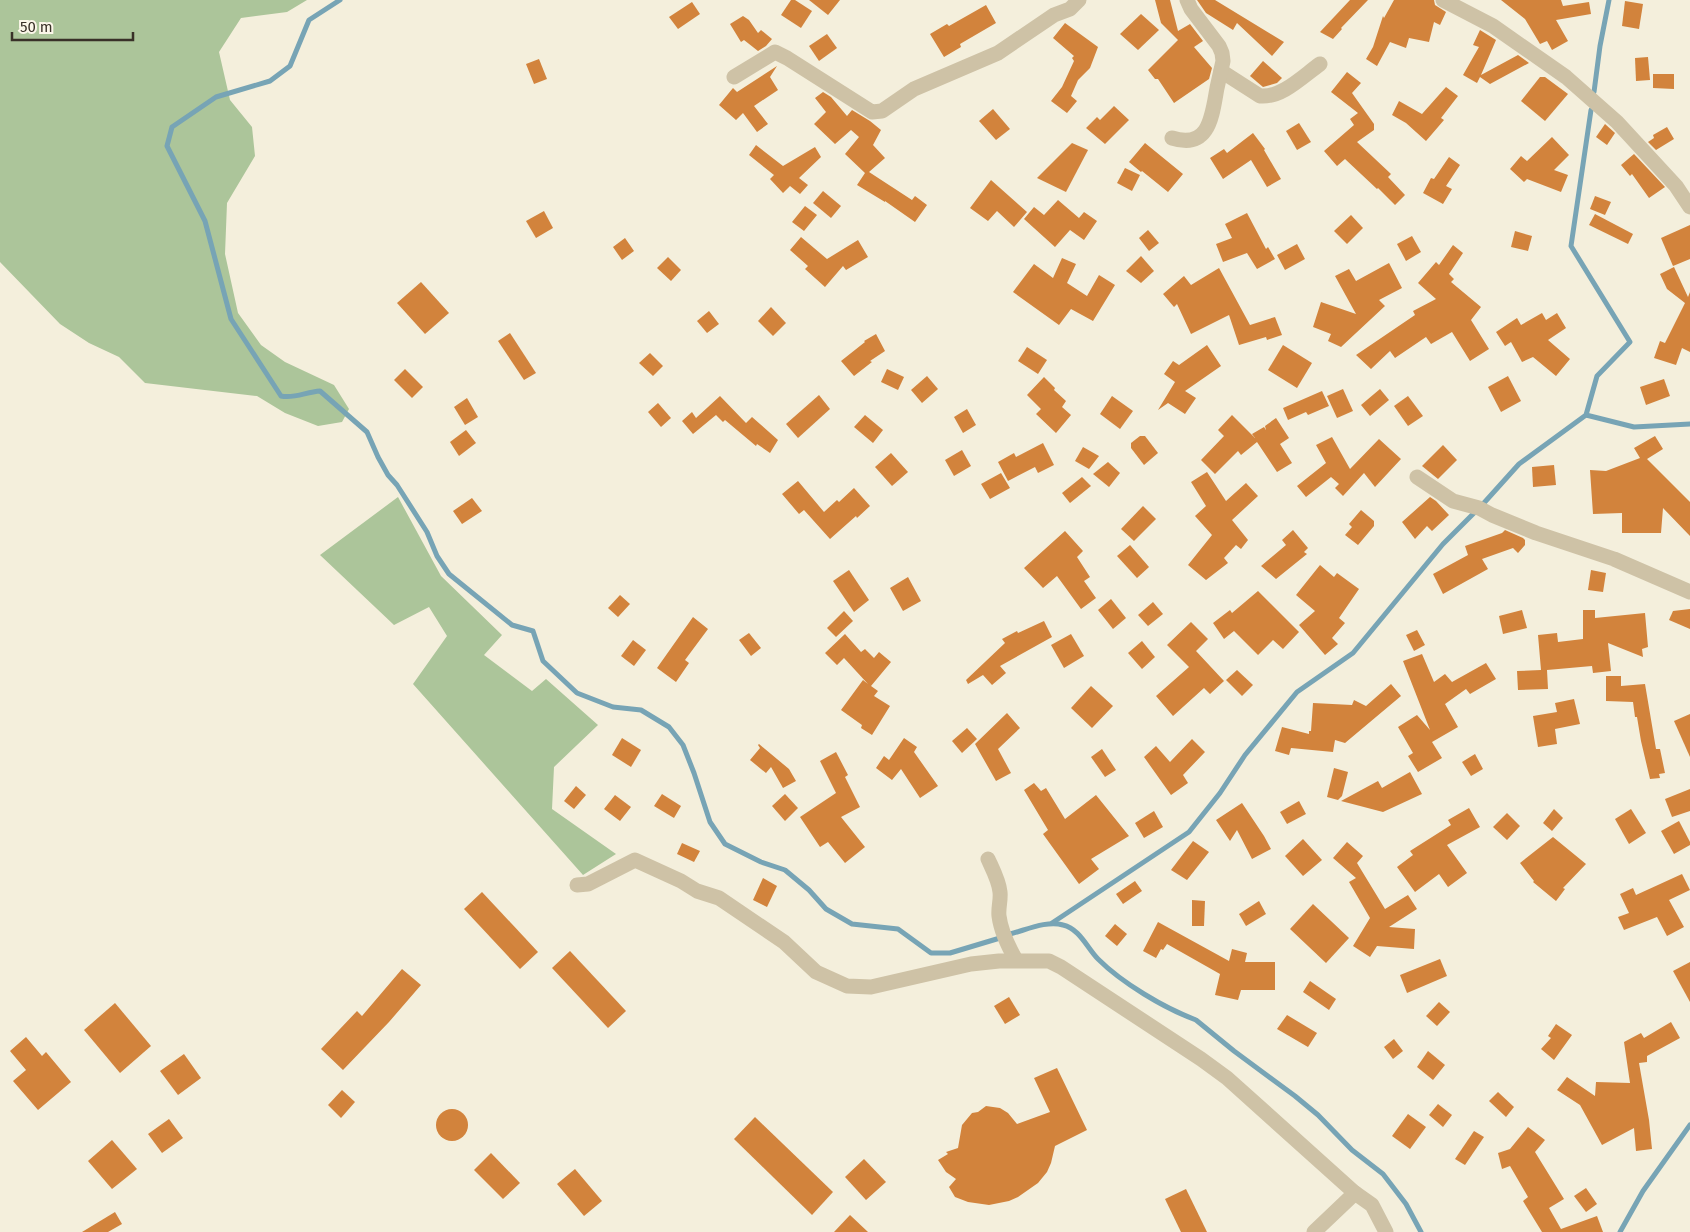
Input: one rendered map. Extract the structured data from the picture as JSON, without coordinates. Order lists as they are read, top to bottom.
{
  "scale_bar": "50 m"
}
